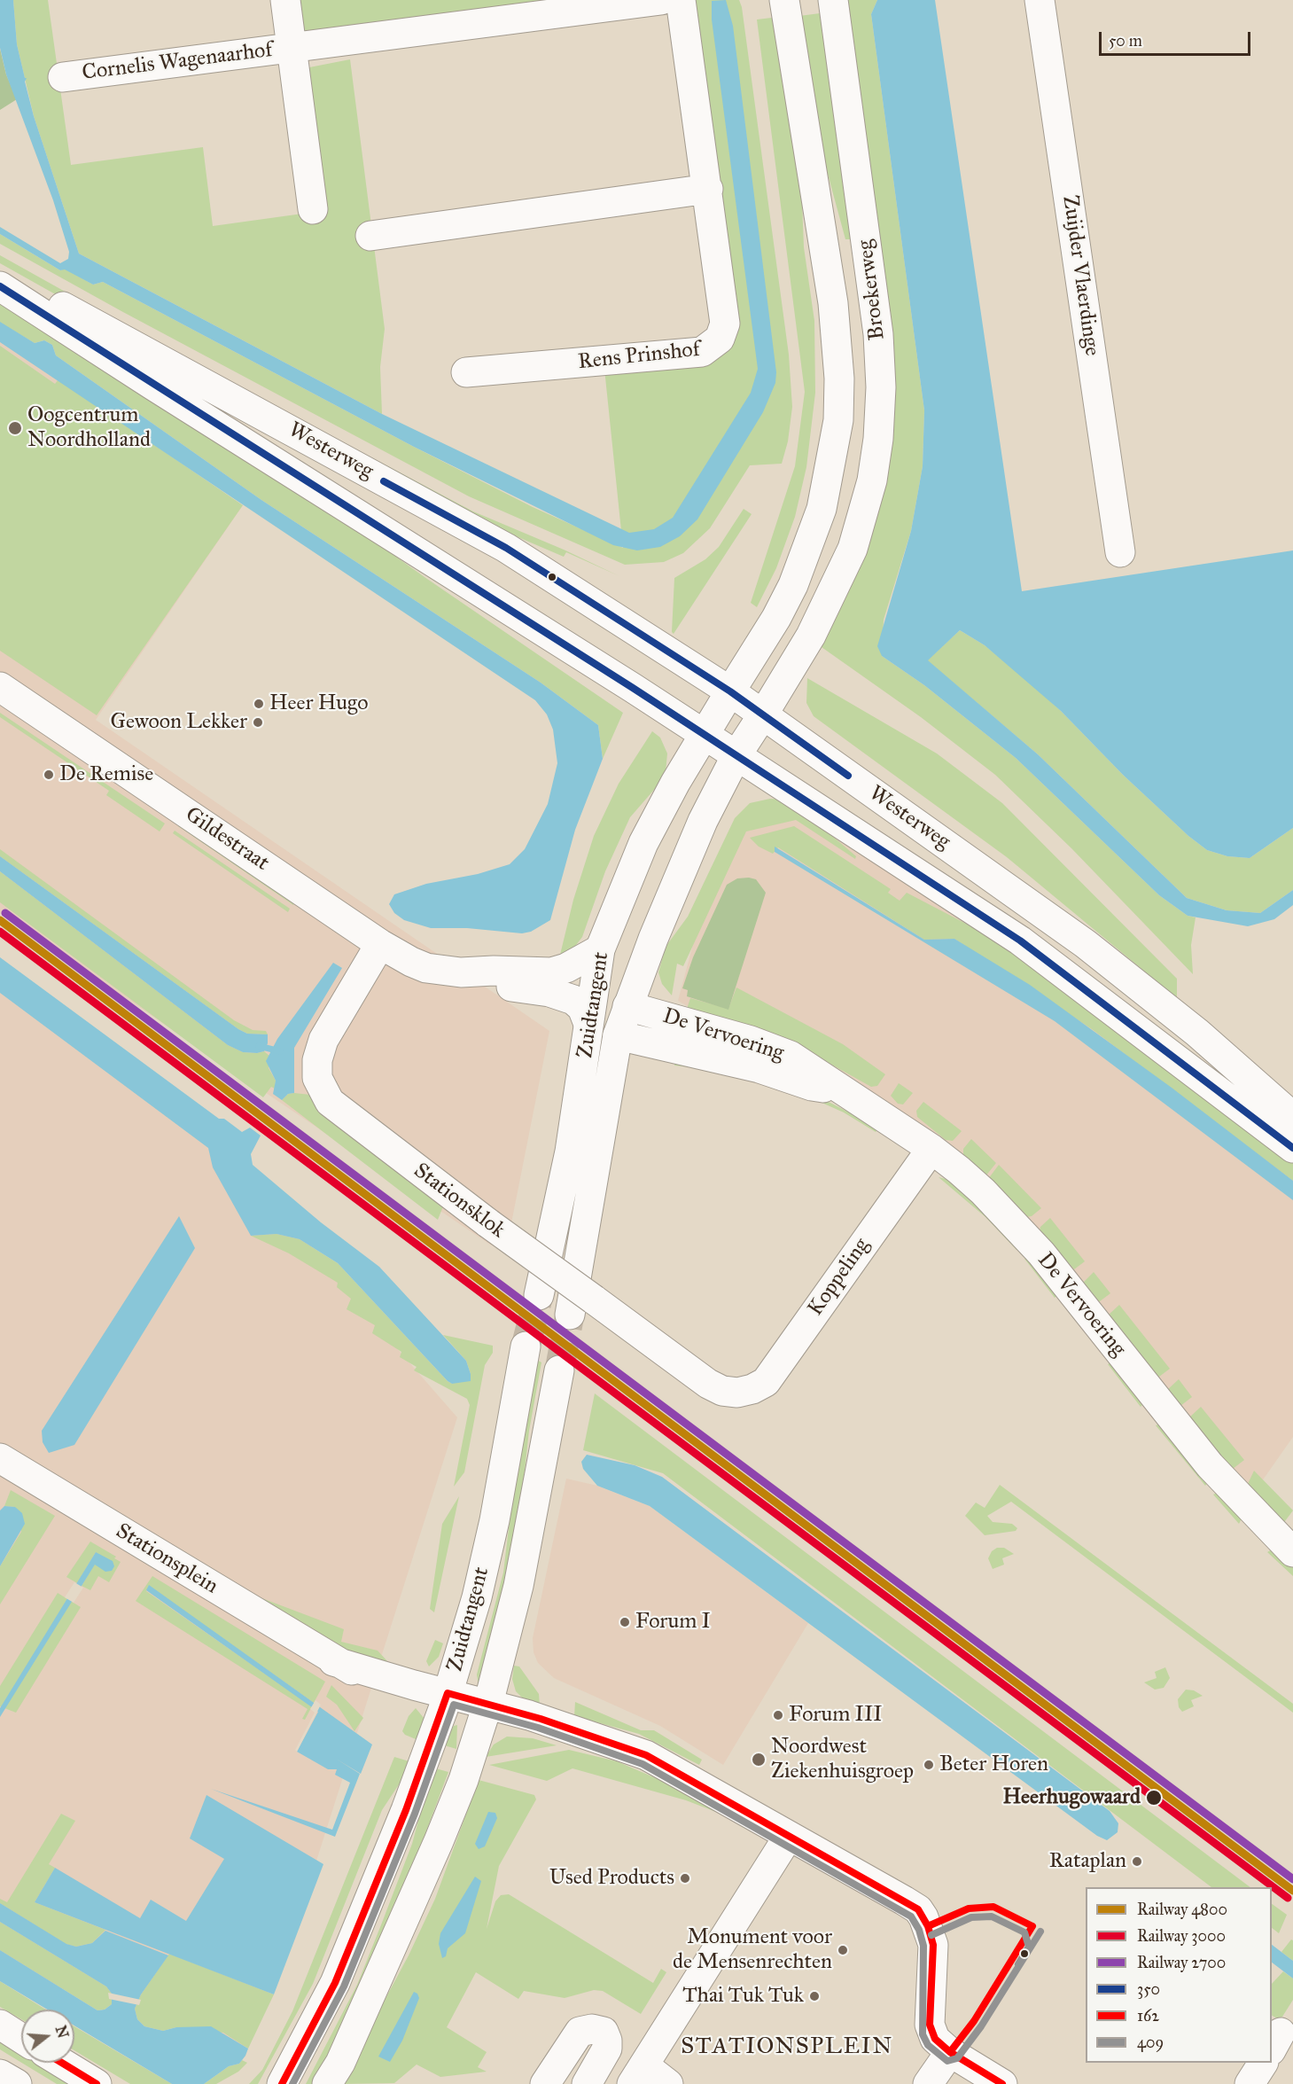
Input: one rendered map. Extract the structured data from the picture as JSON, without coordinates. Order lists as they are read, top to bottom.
{
  "streets": {
    "street": [
      "Cornelis Wagenaarhof",
      "Zuijder Vlaerdinge",
      "Broekerweg",
      "Rens Prinshof",
      "Westerweg",
      "Gildestraat",
      "Zuidtangent",
      "De Vervoering",
      "Stationsklok",
      "Koppeling",
      "Stationsplein"
    ]
  },
  "crossings": [
    ["Broekerweg", "Westerweg"],
    ["Broekerweg", "Zuidtangent"],
    ["Westerweg", "Zuidtangent"],
    ["Gildestraat", "Zuidtangent"],
    ["Gildestraat", "Stationsklok"],
    ["Zuidtangent", "De Vervoering"],
    ["Zuidtangent", "Stationsklok"],
    ["Zuidtangent", "Stationsplein"],
    ["De Vervoering", "Koppeling"],
    ["Stationsklok", "Koppeling"]
  ],
  "districts": ["STATIONSPLEIN"],
  "places": [
    "Oogcentrum Noordholland",
    "Heer Hugo",
    "Gewoon Lekker",
    "De Remise",
    "Forum I",
    "Forum III",
    "Noordwest Ziekenhuisgroep",
    "Beter Horen",
    "Heerhugowaard",
    "Rataplan",
    "Used Products",
    "Monument voor de Mensenrechten",
    "Thai Tuk Tuk"
  ],
  "lines": [
    "transit line 350",
    "rail line 2700",
    "rail line 4800",
    "rail line 3000",
    "transit line 162",
    "transit line 409"
  ],
  "legend": [
    "Railway 4800",
    "Railway 3000",
    "Railway 2700",
    "350",
    "162",
    "409"
  ],
  "scale_bar": "50 m",
  "north": "right"
}
